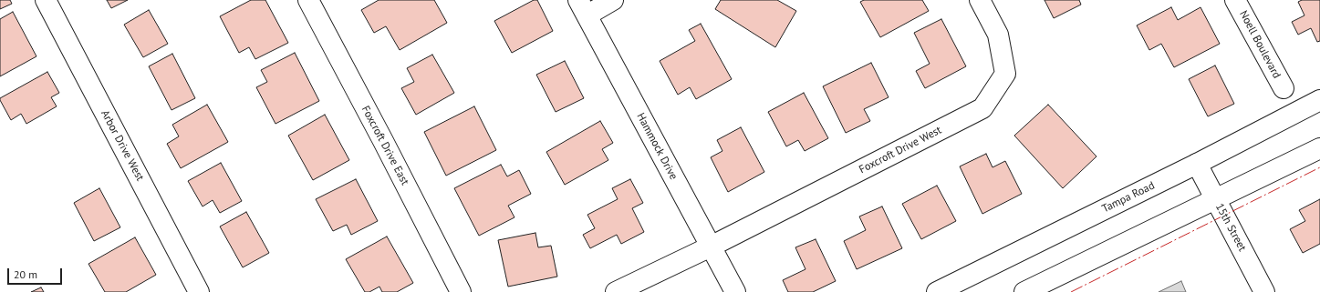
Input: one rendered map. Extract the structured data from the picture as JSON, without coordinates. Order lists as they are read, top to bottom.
{
  "streets": {
    "street": [
      "Noell Boulevard",
      "Arbor Drive West",
      "Foxcroft Drive East",
      "Hammock Drive",
      "Foxcroft Drive West",
      "Tampa Road",
      "15th Street"
    ]
  },
  "crossings": [
    ["Hammock Drive", "Foxcroft Drive West"],
    ["Tampa Road", "15th Street"]
  ],
  "scale_bar": "20 m"
}
